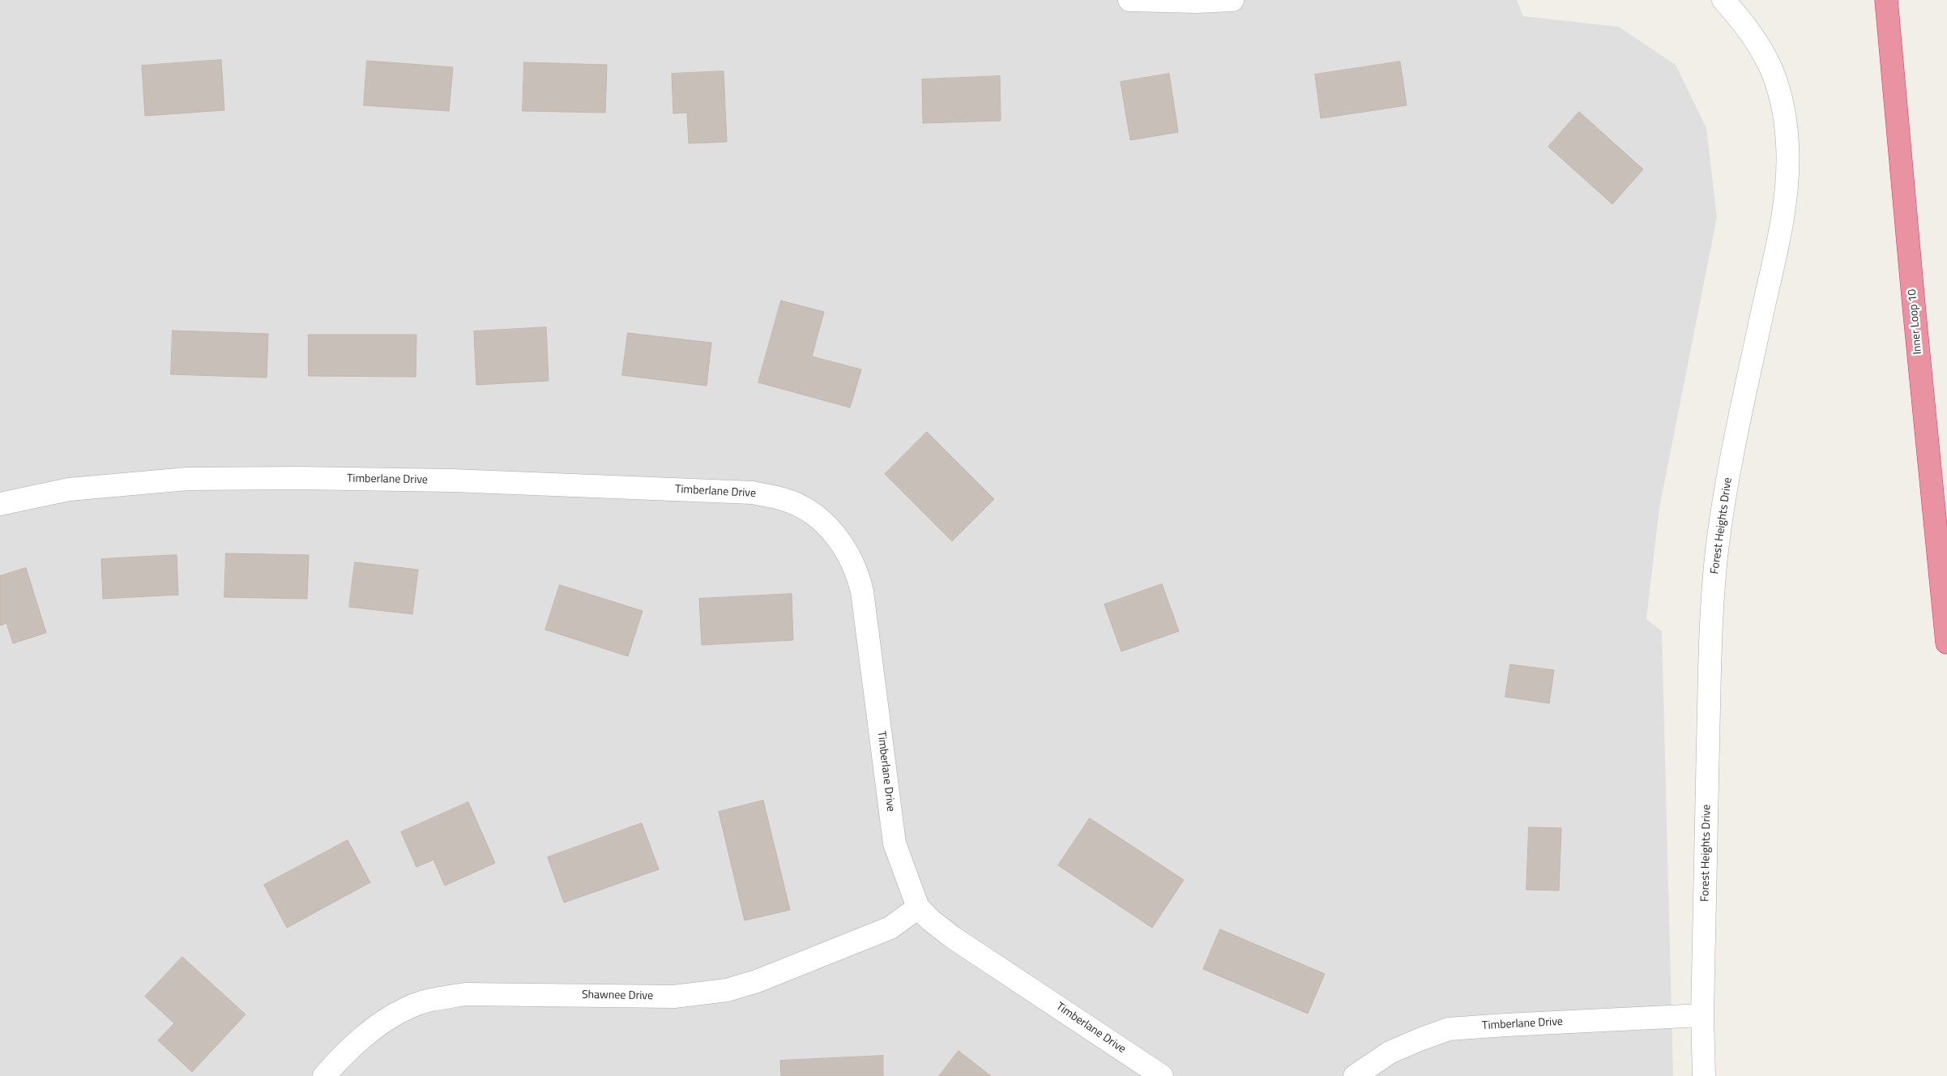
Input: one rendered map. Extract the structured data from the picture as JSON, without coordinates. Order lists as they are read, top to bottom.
{
  "streets": {
    "highway": ["Inner Loop 10"],
    "street": ["Timberlane Drive", "Forest Heights Drive", "Shawnee Drive"]
  },
  "crossings": [
    ["Timberlane Drive", "Forest Heights Drive"],
    ["Timberlane Drive", "Shawnee Drive"]
  ]
}
